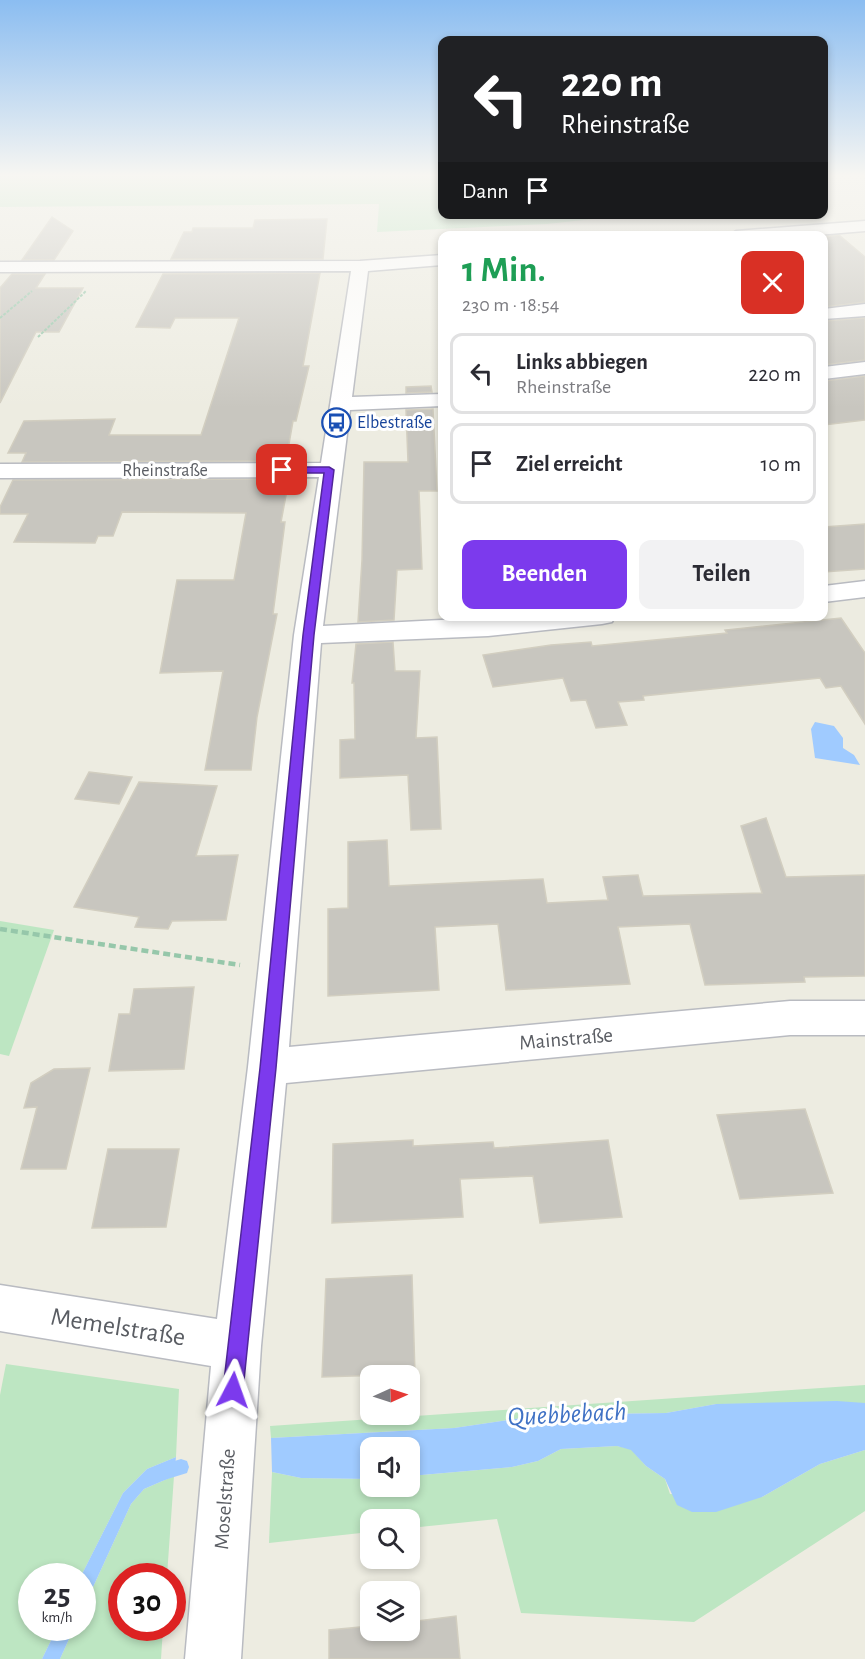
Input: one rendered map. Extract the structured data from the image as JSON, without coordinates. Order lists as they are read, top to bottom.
{
  "streets": {
    "street": [
      "Rheinstraße",
      "Mainstraße",
      "Memelstraße",
      "Moselstraße"
    ]
  },
  "crossings": [
    ["Rheinstraße", "Moselstraße"],
    ["Mainstraße", "Moselstraße"],
    ["Memelstraße", "Moselstraße"]
  ],
  "water": ["Quebbebach"],
  "places": {
    "bus stop": ["Elbestraße"]
  },
  "north": "right",
  "page": {
    "turn": ["220 m", "Rheinstraße"],
    "then": "Dann",
    "heading": ["1 Min.", "230 m · 18:54"],
    "list": [
      {
        "name": "Links abbiegen",
        "note": "Rheinstraße",
        "value": "220 m"
      },
      {
        "name": "Ziel erreicht",
        "value": "10 m"
      }
    ],
    "buttons": ["Beenden", "Teilen"],
    "speed": "25 km/h",
    "limit": "30"
  }
}
